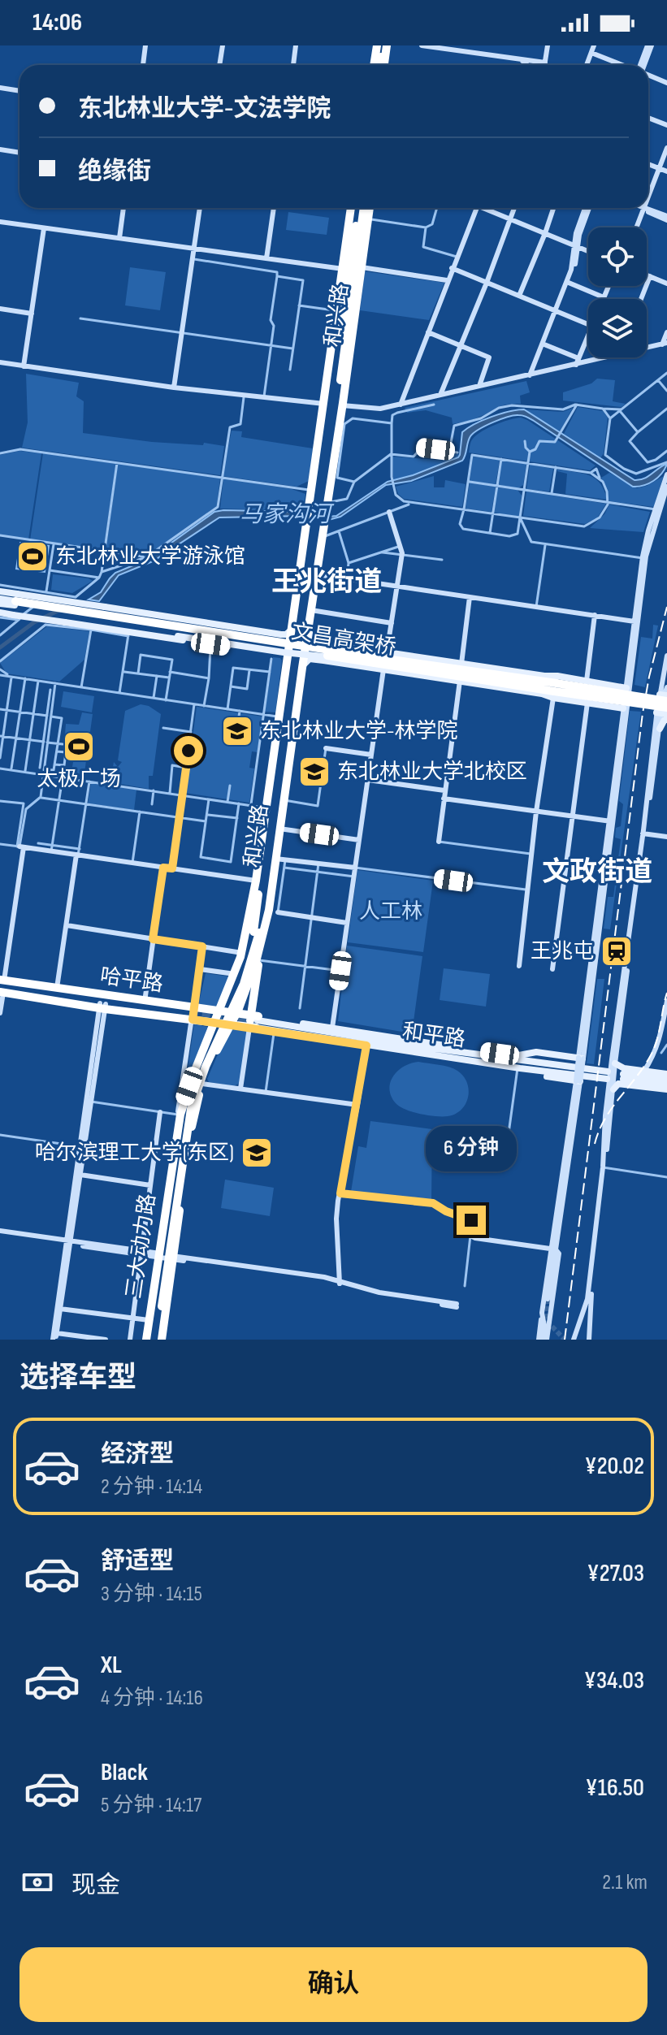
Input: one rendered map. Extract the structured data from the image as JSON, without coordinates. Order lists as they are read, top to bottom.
{
  "streets": {
    "highway": [
      "和兴路",
      "文昌高架桥",
      "哈平路",
      "三大动力路"
    ],
    "main road": ["和平路"]
  },
  "crossings": [
    ["和兴路", "哈平路"],
    ["和兴路", "和平路"],
    ["和兴路", "三大动力路"],
    ["哈平路", "和平路"],
    ["哈平路", "三大动力路"]
  ],
  "districts": ["王兆街道", "文政街道"],
  "water": ["马家沟河"],
  "parks": ["人工林"],
  "places": {
    "sports": ["东北林业大学游泳馆", "太极广场"],
    "school or university": ["东北林业大学-林学院", "东北林业大学北校区", "哈尔滨理工大学(东区)"],
    "station": ["王兆屯"]
  },
  "page": {
    "status": "14:06",
    "banner": ["东北林业大学-文法学院", "绝缘街"],
    "bubble": "6 分钟",
    "heading": "选择车型",
    "list": [
      {
        "name": "经济型",
        "note": "2 分钟 · 14:14",
        "value": "¥20.02"
      },
      {
        "name": "舒适型",
        "note": "3 分钟 · 14:15",
        "value": "¥27.03"
      },
      {
        "name": "XL",
        "note": "4 分钟 · 14:16",
        "value": "¥34.03"
      },
      {
        "name": "Black",
        "note": "5 分钟 · 14:17",
        "value": "¥16.50"
      }
    ],
    "pay": ["现金", "2.1 km"],
    "buttons": "确认"
  }
}
